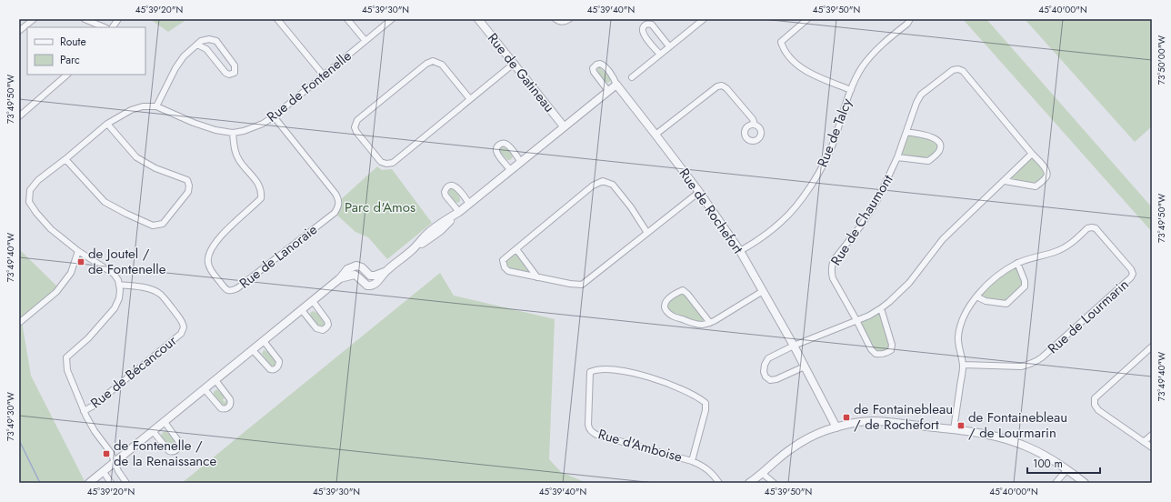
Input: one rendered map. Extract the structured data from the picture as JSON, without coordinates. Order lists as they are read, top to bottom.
{
  "streets": {
    "street": [
      "Rue de Gatineau",
      "Rue de Fontenelle",
      "Rue de Talcy",
      "Rue de Rochefort",
      "Rue de Chaumont",
      "Rue de Lanoraie",
      "Rue de Lourmarin",
      "Rue de Bécancour",
      "Rue d'Amboise"
    ]
  },
  "crossings": [
    ["Rue de Fontenelle", "Rue de Lanoraie"],
    ["Rue de Fontenelle", "Rue de Bécancour"],
    ["Rue de Talcy", "Rue de Rochefort"]
  ],
  "parks": ["Parc d'Amos"],
  "places": {
    "transit": [
      "de Joutel / de Fontenelle",
      "de Fontainebleau / de Rochefort",
      "de Fontainebleau / de Lourmarin",
      "de Fontenelle / de la Renaissance"
    ]
  },
  "legend": ["Route", "Parc"],
  "scale_bar": "100 m",
  "coordinates": [
    "45°39'20\"N",
    "45°39'30\"N",
    "45°39'40\"N",
    "45°39'50\"N",
    "45°40'00\"N",
    "73°50'00\"W",
    "73°49'50\"W",
    "73°49'40\"W",
    "73°49'30\"W"
  ]
}
